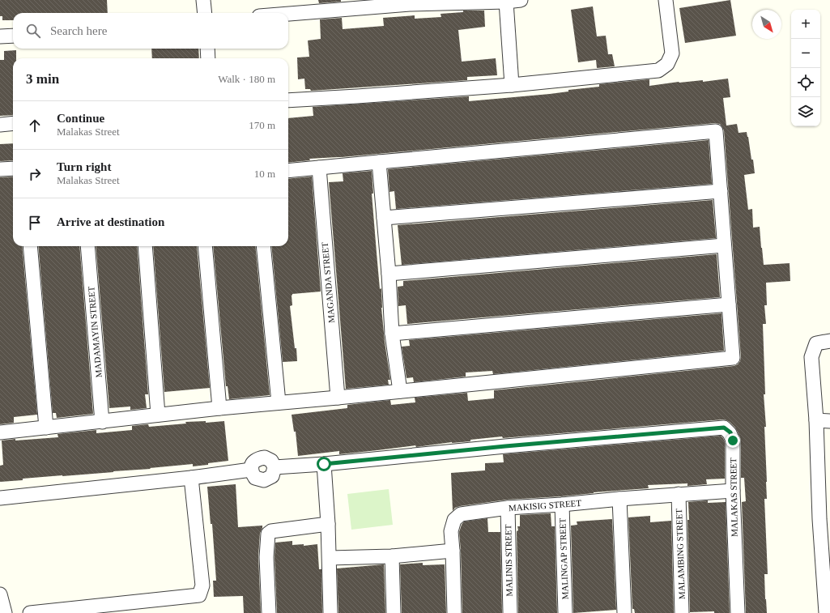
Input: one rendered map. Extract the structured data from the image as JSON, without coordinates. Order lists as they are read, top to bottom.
{
  "streets": {
    "street": [
      "MAGANDA STREET",
      "MADAMAYIN STREET",
      "MALAKAS STREET",
      "MAKISIG STREET",
      "MALAMBING STREET",
      "MALINGAP STREET",
      "MALINIS STREET"
    ]
  },
  "crossings": [
    ["MALAKAS STREET", "MAKISIG STREET"],
    ["MAKISIG STREET", "MALAMBING STREET"],
    ["MAKISIG STREET", "MALINGAP STREET"],
    ["MAKISIG STREET", "MALINIS STREET"]
  ],
  "north": "bottom right",
  "page": {
    "map_buttons": ["+", "−"],
    "search": "Search here",
    "heading": ["3 min", "Walk · 180 m"],
    "list": [
      ["Continue", "Malakas Street", "170 m"],
      ["Turn right", "Malakas Street", "10 m"],
      "Arrive at destination"
    ]
  }
}
